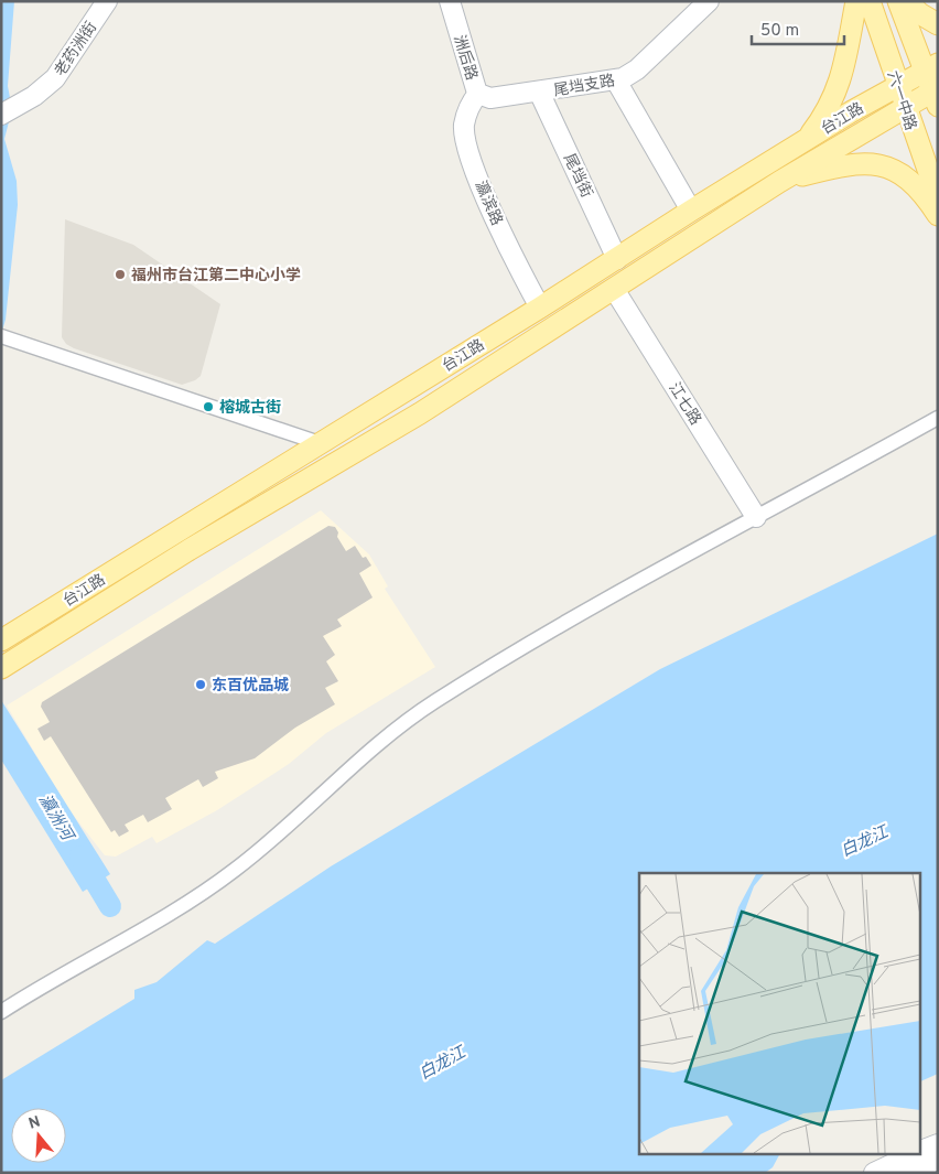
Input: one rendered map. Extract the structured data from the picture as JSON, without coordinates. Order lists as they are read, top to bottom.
{
  "streets": {
    "main road": ["六一中路", "台江路"],
    "street": [
      "老药洲街",
      "洲后路",
      "尾垱支路",
      "尾垱街",
      "瀛滨路",
      "江七路"
    ]
  },
  "crossings": [
    ["洲后路", "尾垱支路"],
    ["洲后路", "瀛滨路"],
    ["尾垱支路", "尾垱街"],
    ["尾垱支路", "瀛滨路"],
    ["六一中路", "台江路"],
    ["台江路", "尾垱街"],
    ["台江路", "瀛滨路"],
    ["台江路", "江七路"]
  ],
  "water": ["瀛洲河", "白龙江"],
  "places": ["福州市台江第二中心小学", "榕城古街", "东百优品城"],
  "scale_bar": "50 m",
  "north": "top"
}
